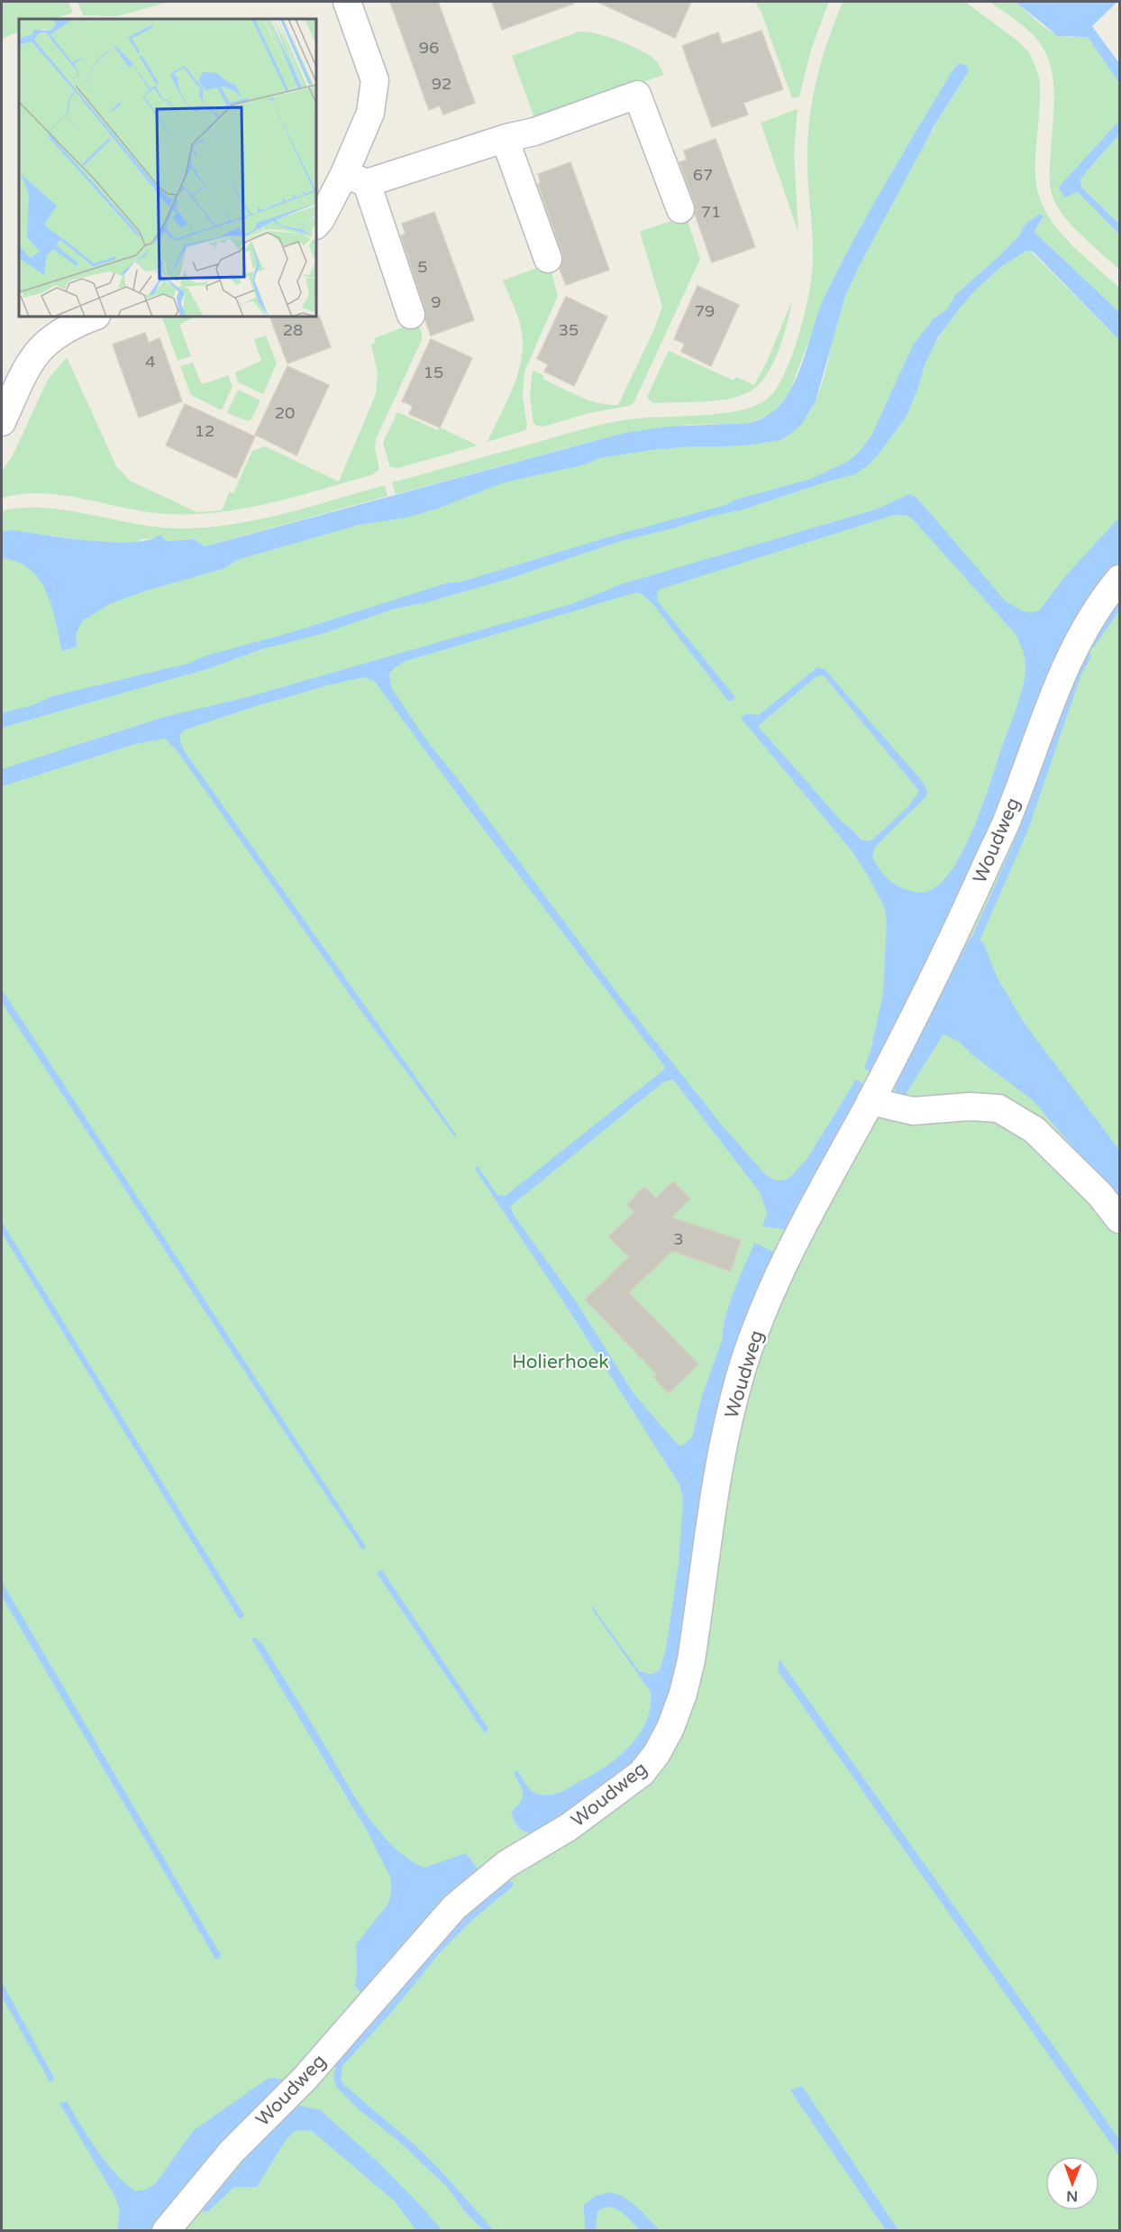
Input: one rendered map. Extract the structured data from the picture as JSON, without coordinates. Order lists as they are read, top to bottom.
{
  "streets": {
    "street": ["Woudweg"]
  },
  "parks": ["Holierhoek"],
  "house_numbers": [
    "96",
    "92",
    "67",
    "71",
    "5",
    "9",
    "79",
    "28",
    "35",
    "4",
    "15",
    "20",
    "12",
    "3"
  ],
  "north": "bottom"
}
